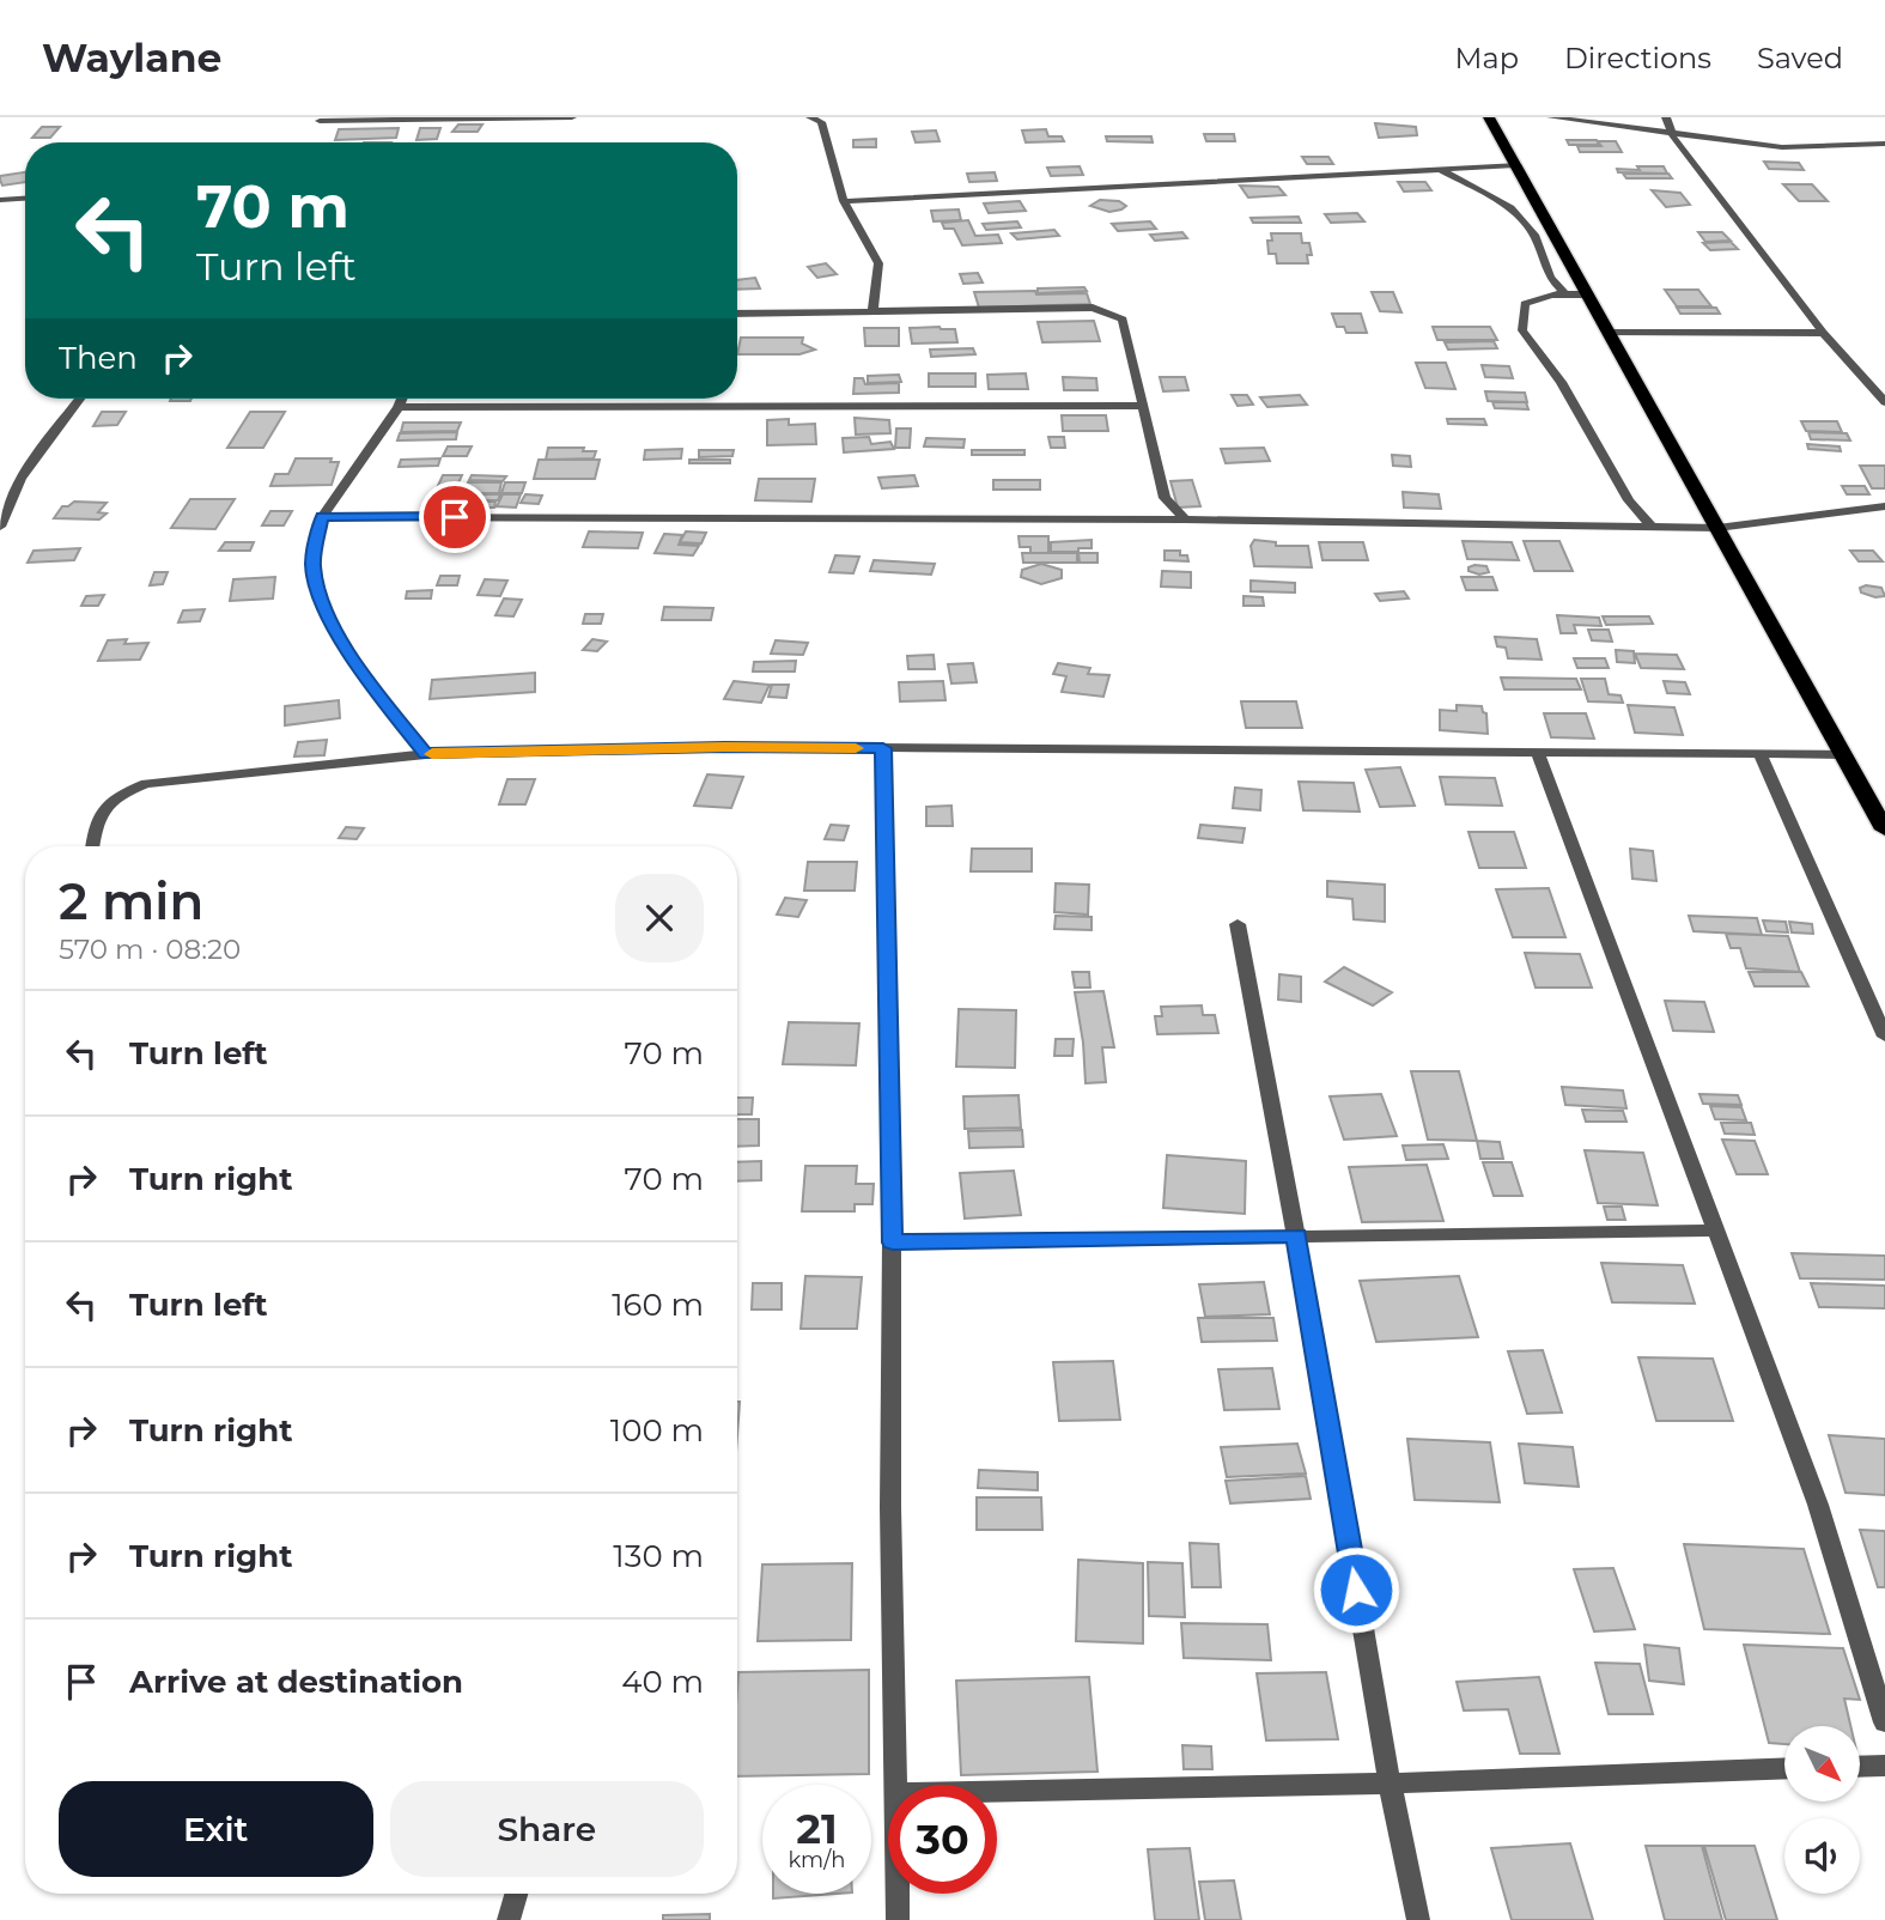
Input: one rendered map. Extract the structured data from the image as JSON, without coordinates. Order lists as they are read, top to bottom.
{
  "north": "bottom right",
  "page": {
    "header": "Waylane",
    "nav": ["Map", "Directions", "Saved"],
    "turn": ["70 m", "Turn left"],
    "then": "Then",
    "heading": ["2 min", "570 m · 08:20"],
    "list": [
      {
        "name": "Turn left",
        "value": "70 m"
      },
      {
        "name": "Turn right",
        "value": "70 m"
      },
      {
        "name": "Turn left",
        "value": "160 m"
      },
      {
        "name": "Turn right",
        "value": "100 m"
      },
      {
        "name": "Turn right",
        "value": "130 m"
      },
      {
        "name": "Arrive at destination",
        "value": "40 m"
      }
    ],
    "buttons": ["Exit", "Share"],
    "speed": "21 km/h",
    "limit": "30"
  }
}
